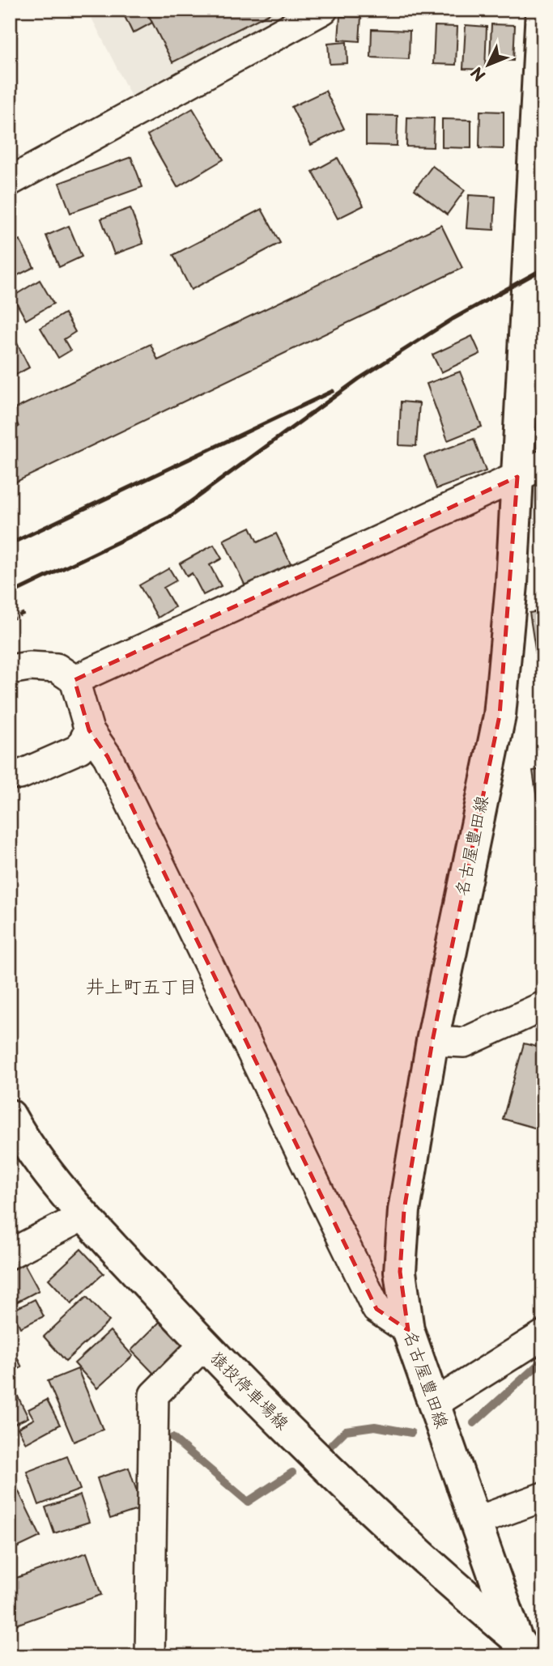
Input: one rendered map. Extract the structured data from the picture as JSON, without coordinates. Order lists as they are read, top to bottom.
{
  "streets": {
    "main road": ["名古屋豊田線", "猿投停車場線"]
  },
  "crossings": [
    ["名古屋豊田線", "猿投停車場線"]
  ],
  "districts": ["井上町五丁目"],
  "north": "bottom left"
}
